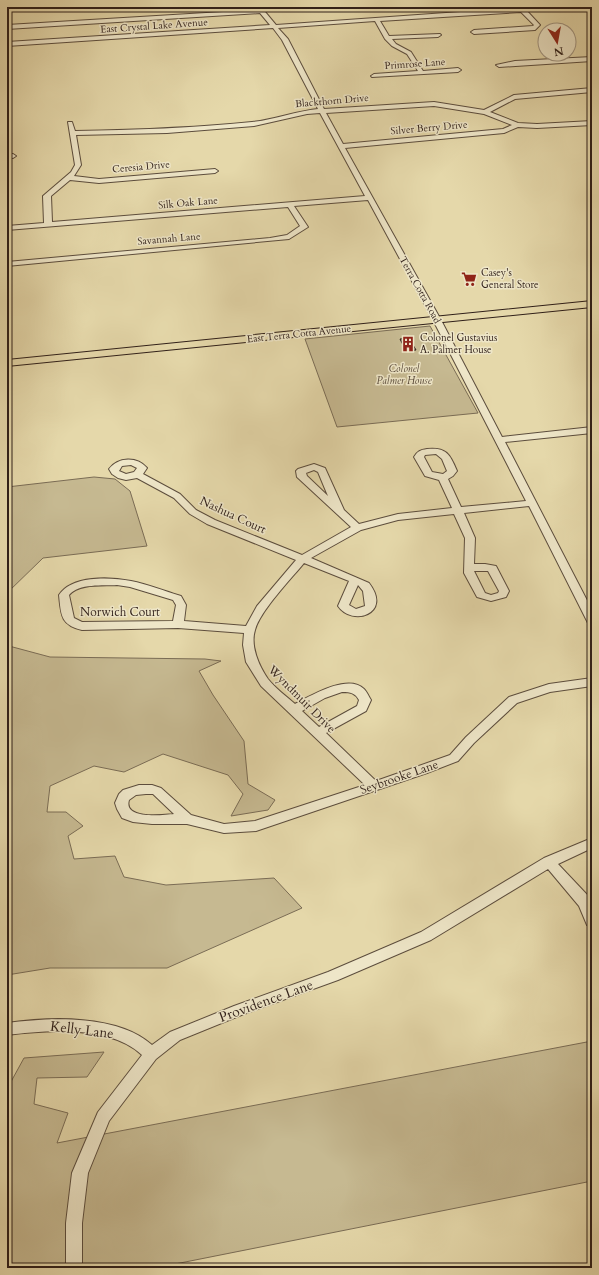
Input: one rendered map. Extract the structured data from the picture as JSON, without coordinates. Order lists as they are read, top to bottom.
{
  "streets": {
    "main road": ["East Terra Cotta Avenue"],
    "street": [
      "East Crystal Lake Avenue",
      "Primrose Lane",
      "Blackthorn Drive",
      "Silver Berry Drive",
      "Ceresia Drive",
      "Silk Oak Lane",
      "Savannah Lane",
      "Terra Cotta Road",
      "Nashua Court",
      "Norwich Court",
      "Wyndmuir Drive",
      "Seybrooke Lane",
      "Providence Lane",
      "Kelly Lane"
    ]
  },
  "crossings": [
    ["East Crystal Lake Avenue", "Terra Cotta Road"],
    ["Blackthorn Drive", "Silver Berry Drive"],
    ["Blackthorn Drive", "Terra Cotta Road"],
    ["Silver Berry Drive", "Terra Cotta Road"],
    ["Silk Oak Lane", "Savannah Lane"],
    ["Silk Oak Lane", "Terra Cotta Road"],
    ["Terra Cotta Road", "East Terra Cotta Avenue"],
    ["Norwich Court", "Wyndmuir Drive"],
    ["Wyndmuir Drive", "Seybrooke Lane"],
    ["Providence Lane", "Kelly Lane"]
  ],
  "parks": ["Colonel Palmer House"],
  "places": {
    "supermarket": ["Casey's General Store"],
    "building": ["Colonel Gustavius A. Palmer House"]
  },
  "north": "bottom"
}
